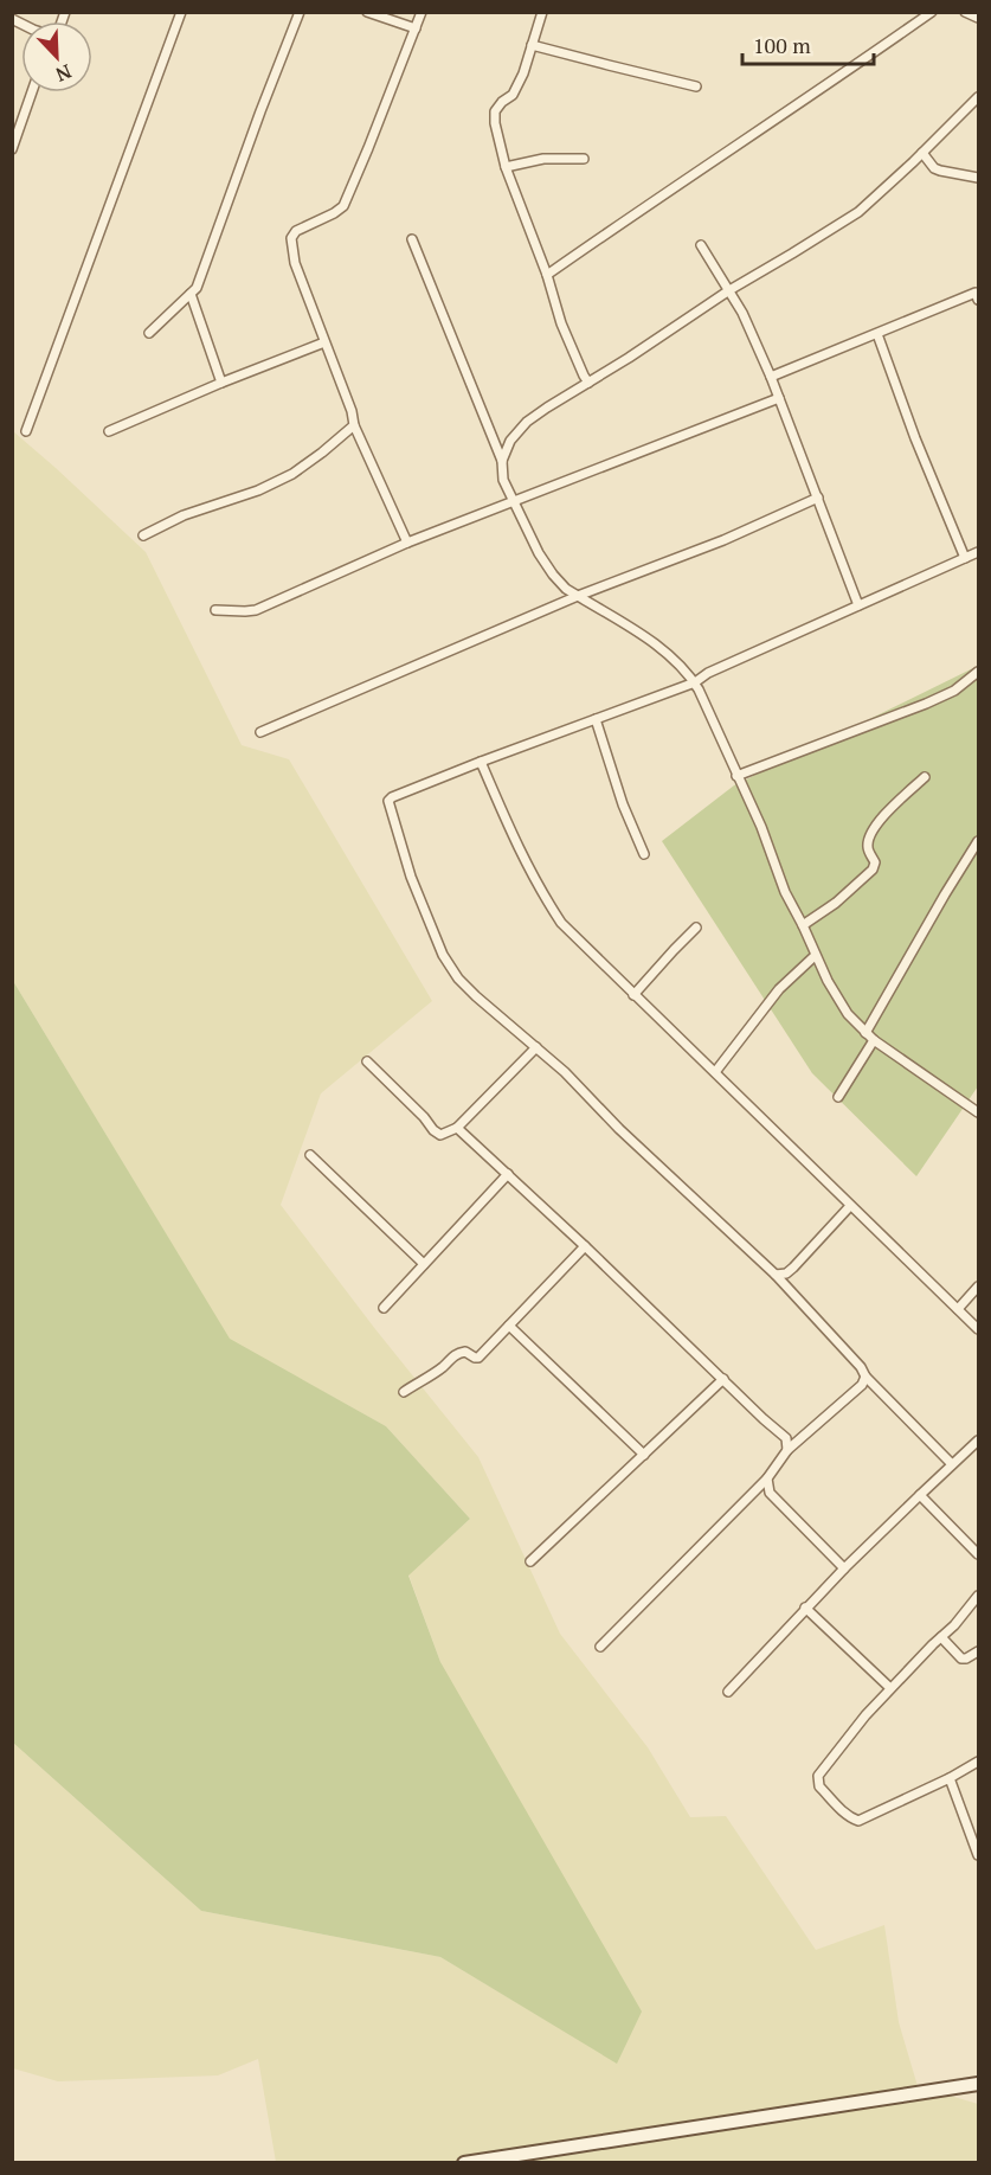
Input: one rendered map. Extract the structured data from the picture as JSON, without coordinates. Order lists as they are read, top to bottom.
{
  "scale_bar": "100 m",
  "north": "bottom right"
}
